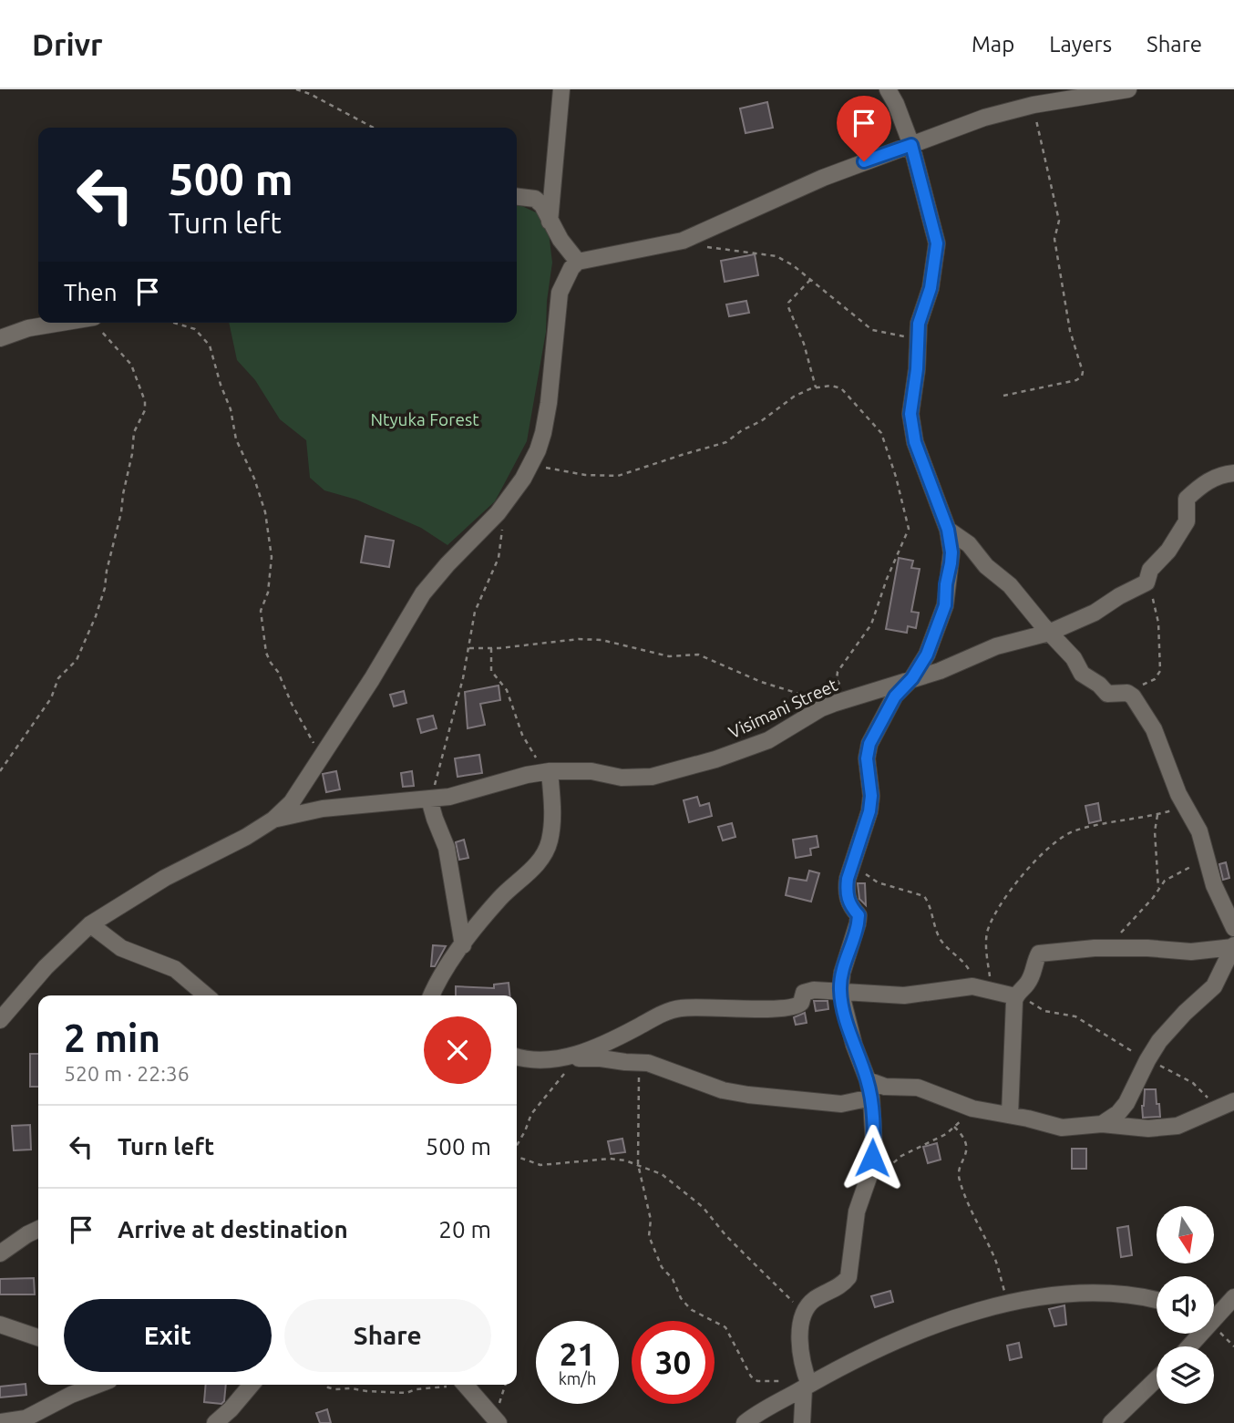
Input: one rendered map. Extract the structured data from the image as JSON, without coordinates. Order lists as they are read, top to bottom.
{
  "streets": {
    "street": ["Visimani Street"]
  },
  "parks": ["Ntyuka Forest"],
  "north": "bottom",
  "page": {
    "header": "Drivr",
    "nav": ["Map", "Layers", "Share"],
    "turn": ["500 m", "Turn left"],
    "then": "Then",
    "heading": ["2 min", "520 m · 22:36"],
    "list": [
      {
        "name": "Turn left",
        "value": "500 m"
      },
      {
        "name": "Arrive at destination",
        "value": "20 m"
      }
    ],
    "buttons": ["Exit", "Share"],
    "speed": "21 km/h",
    "limit": "30"
  }
}
